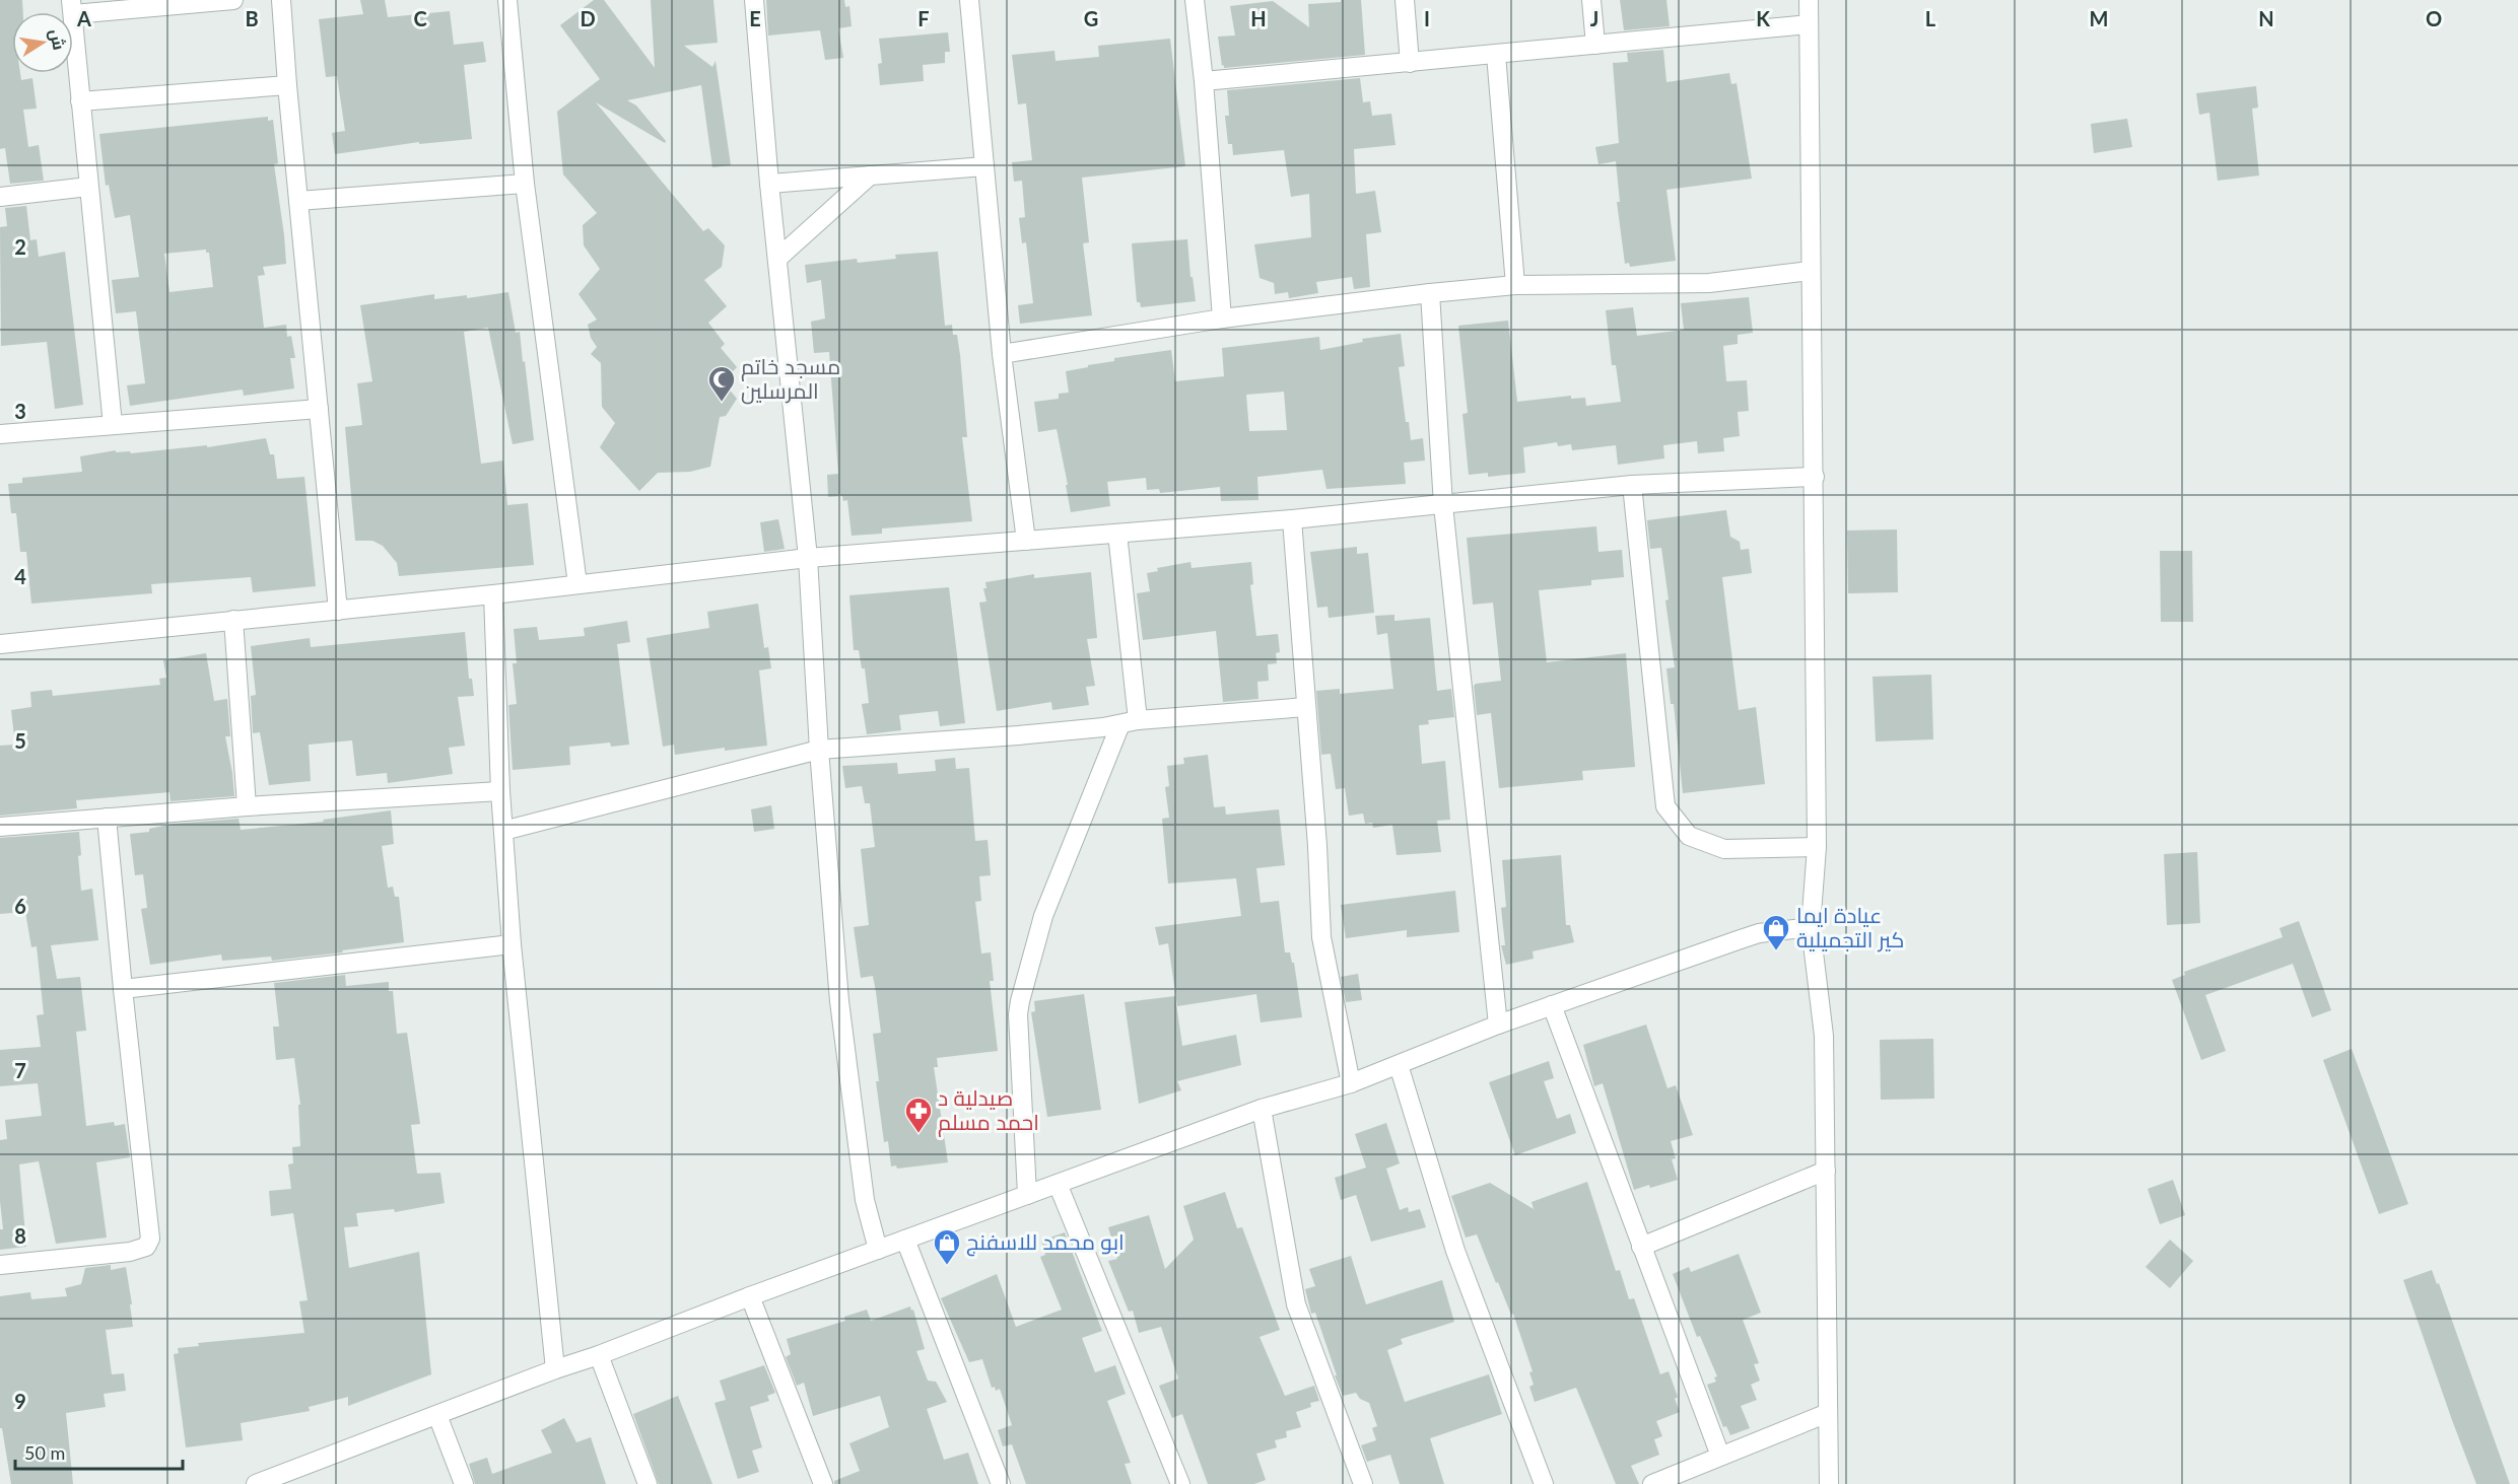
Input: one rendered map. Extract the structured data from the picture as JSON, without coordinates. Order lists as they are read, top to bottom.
{
  "places": {
    "mosque": ["مسجد خاتم المرسلين"],
    "shop": ["عيادة ايما كير التجميلية", "ابو محمد للاسفنج"],
    "pharmacy": ["صيدلية د احمد مسلم"]
  },
  "scale_bar": "50 m",
  "north": "right",
  "grid": {
    "columns": [
      "A",
      "B",
      "C",
      "D",
      "E",
      "F",
      "G",
      "H",
      "I",
      "J",
      "K",
      "L",
      "M",
      "N",
      "O"
    ],
    "rows": [
      "2",
      "3",
      "4",
      "5",
      "6",
      "7",
      "8",
      "9"
    ]
  }
}
